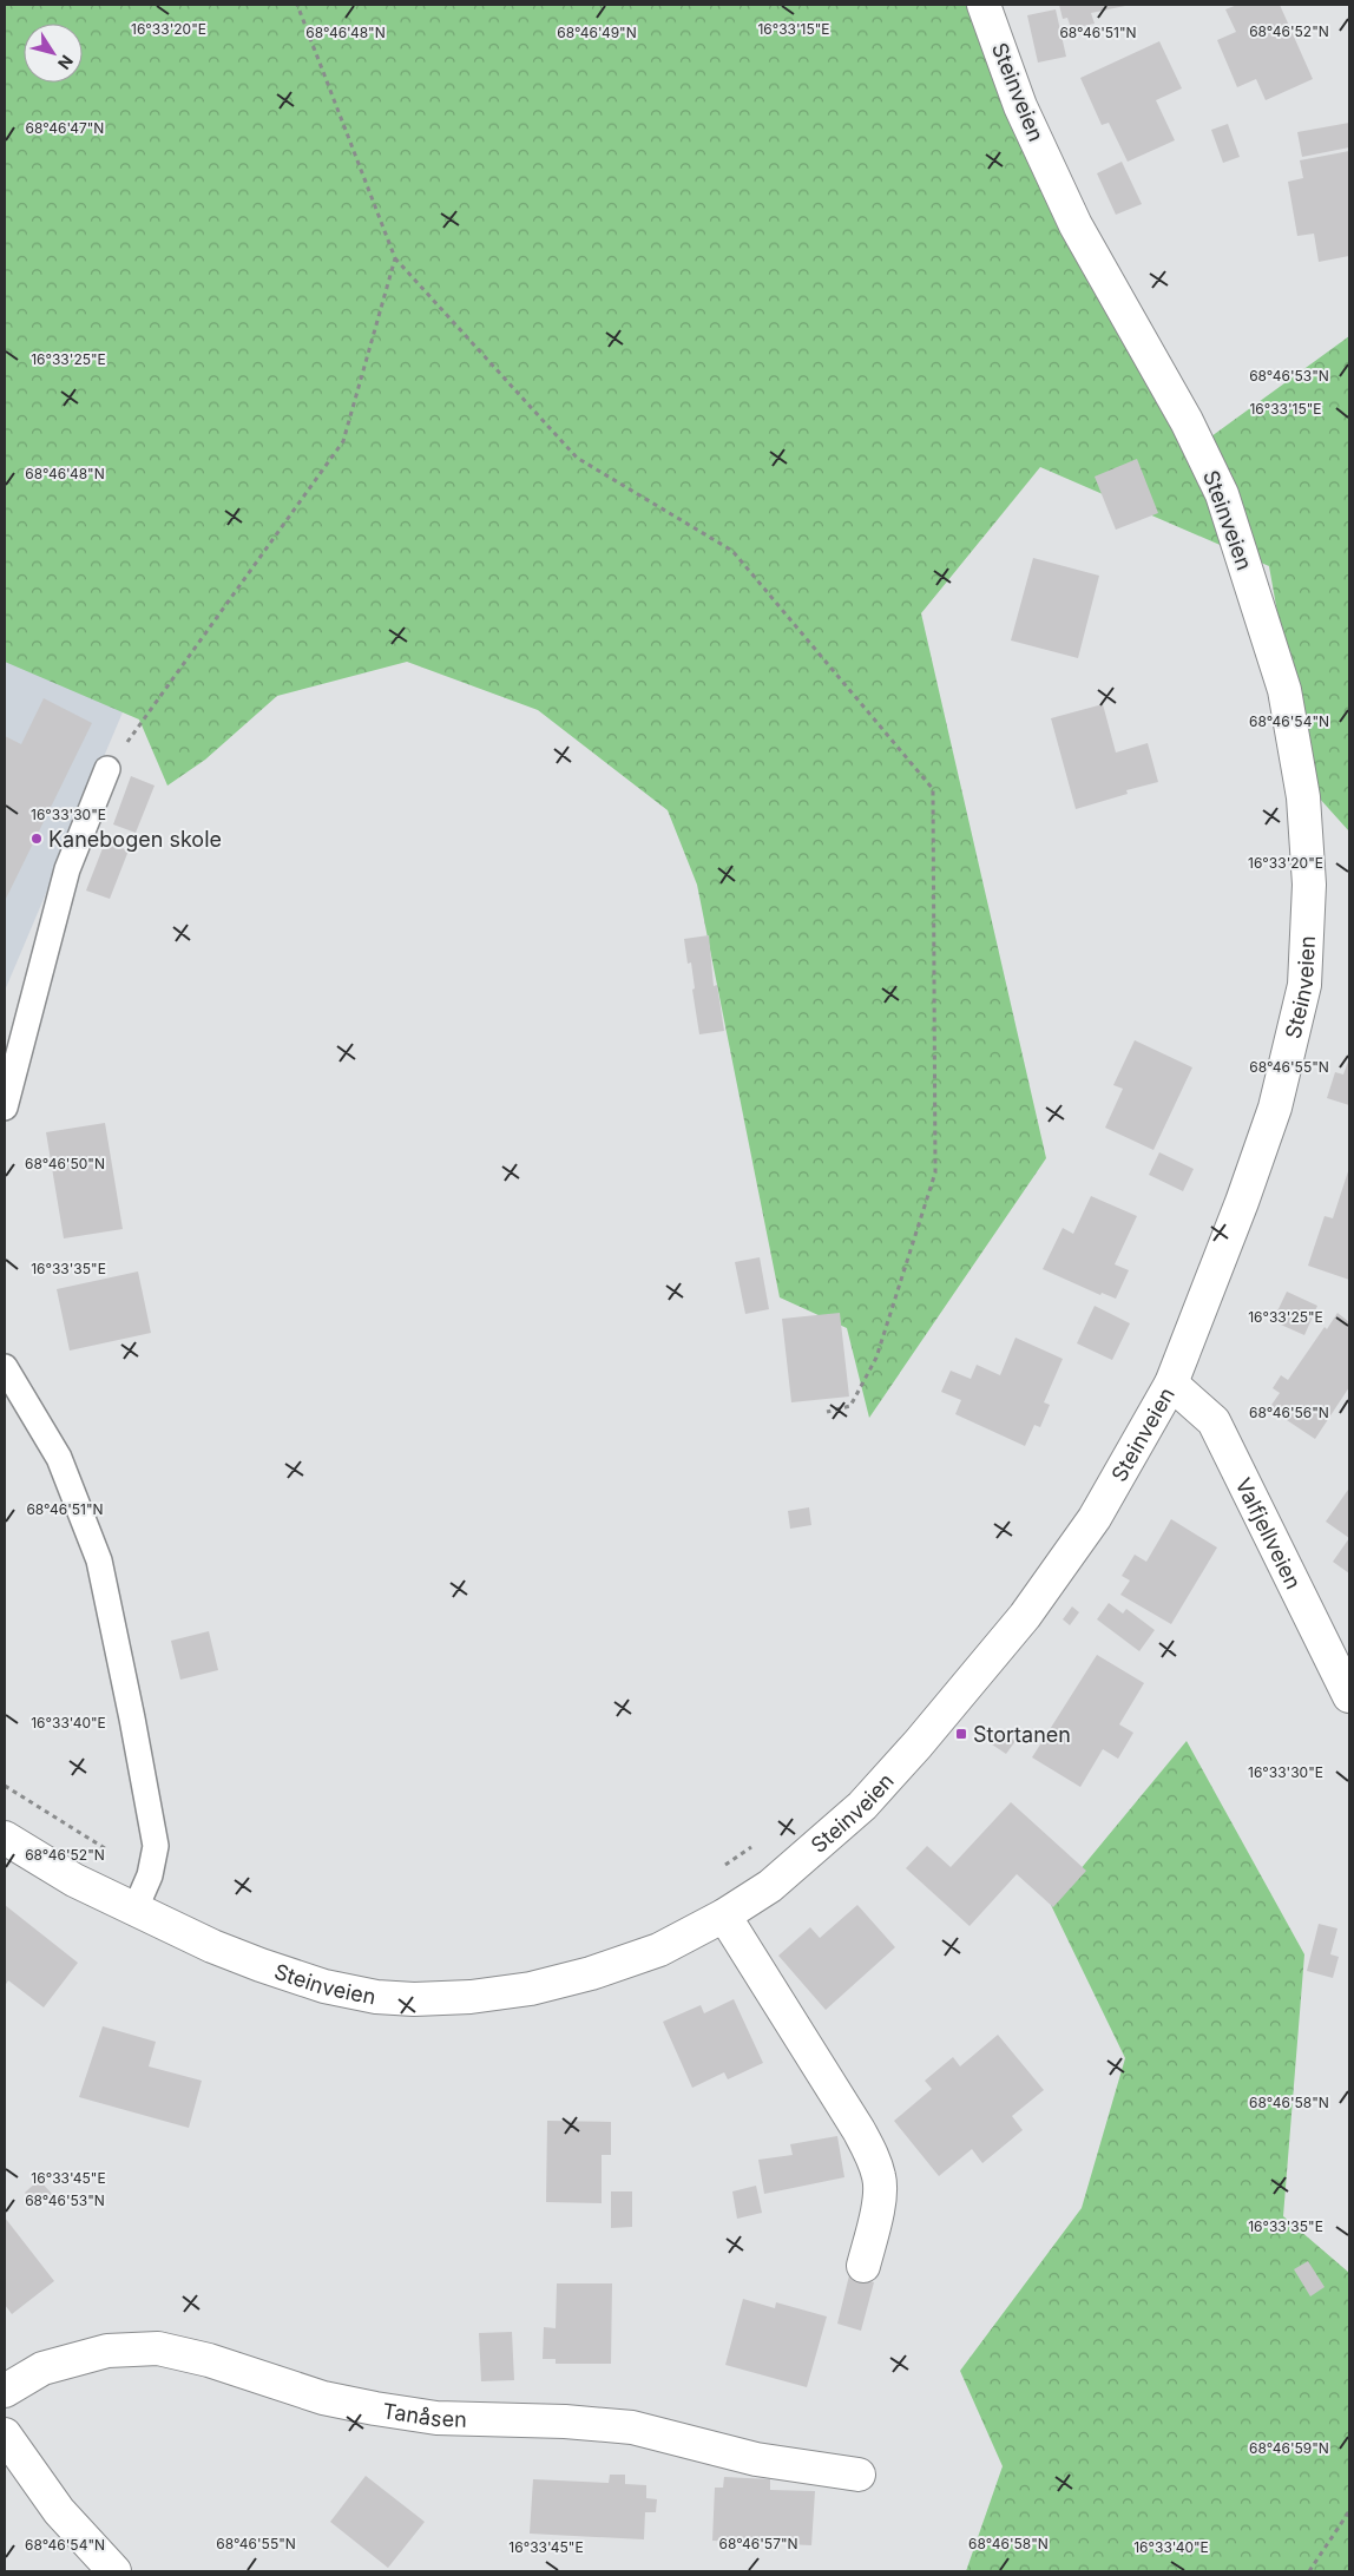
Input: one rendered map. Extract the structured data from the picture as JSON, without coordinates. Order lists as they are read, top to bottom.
{
  "streets": {
    "street": ["Steinveien", "Valfjellveien", "Tanåsen"]
  },
  "crossings": [
    ["Steinveien", "Valfjellveien"]
  ],
  "places": {
    "other": ["Kanebogen skole"],
    "transit": ["Stortanen"]
  },
  "north": "bottom right",
  "coordinates": [
    "16°33'20\"E",
    "16°33'15\"E",
    "68°46'52\"N",
    "68°46'49\"N",
    "68°46'48\"N",
    "68°46'51\"N",
    "68°46'47\"N",
    "16°33'25\"E",
    "68°46'53\"N",
    "68°46'54\"N",
    "16°33'30\"E",
    "68°46'55\"N",
    "68°46'50\"N",
    "16°33'35\"E",
    "68°46'56\"N",
    "16°33'40\"E",
    "68°46'58\"N",
    "16°33'45\"E",
    "68°46'59\"N",
    "68°46'57\"N"
  ]
}
